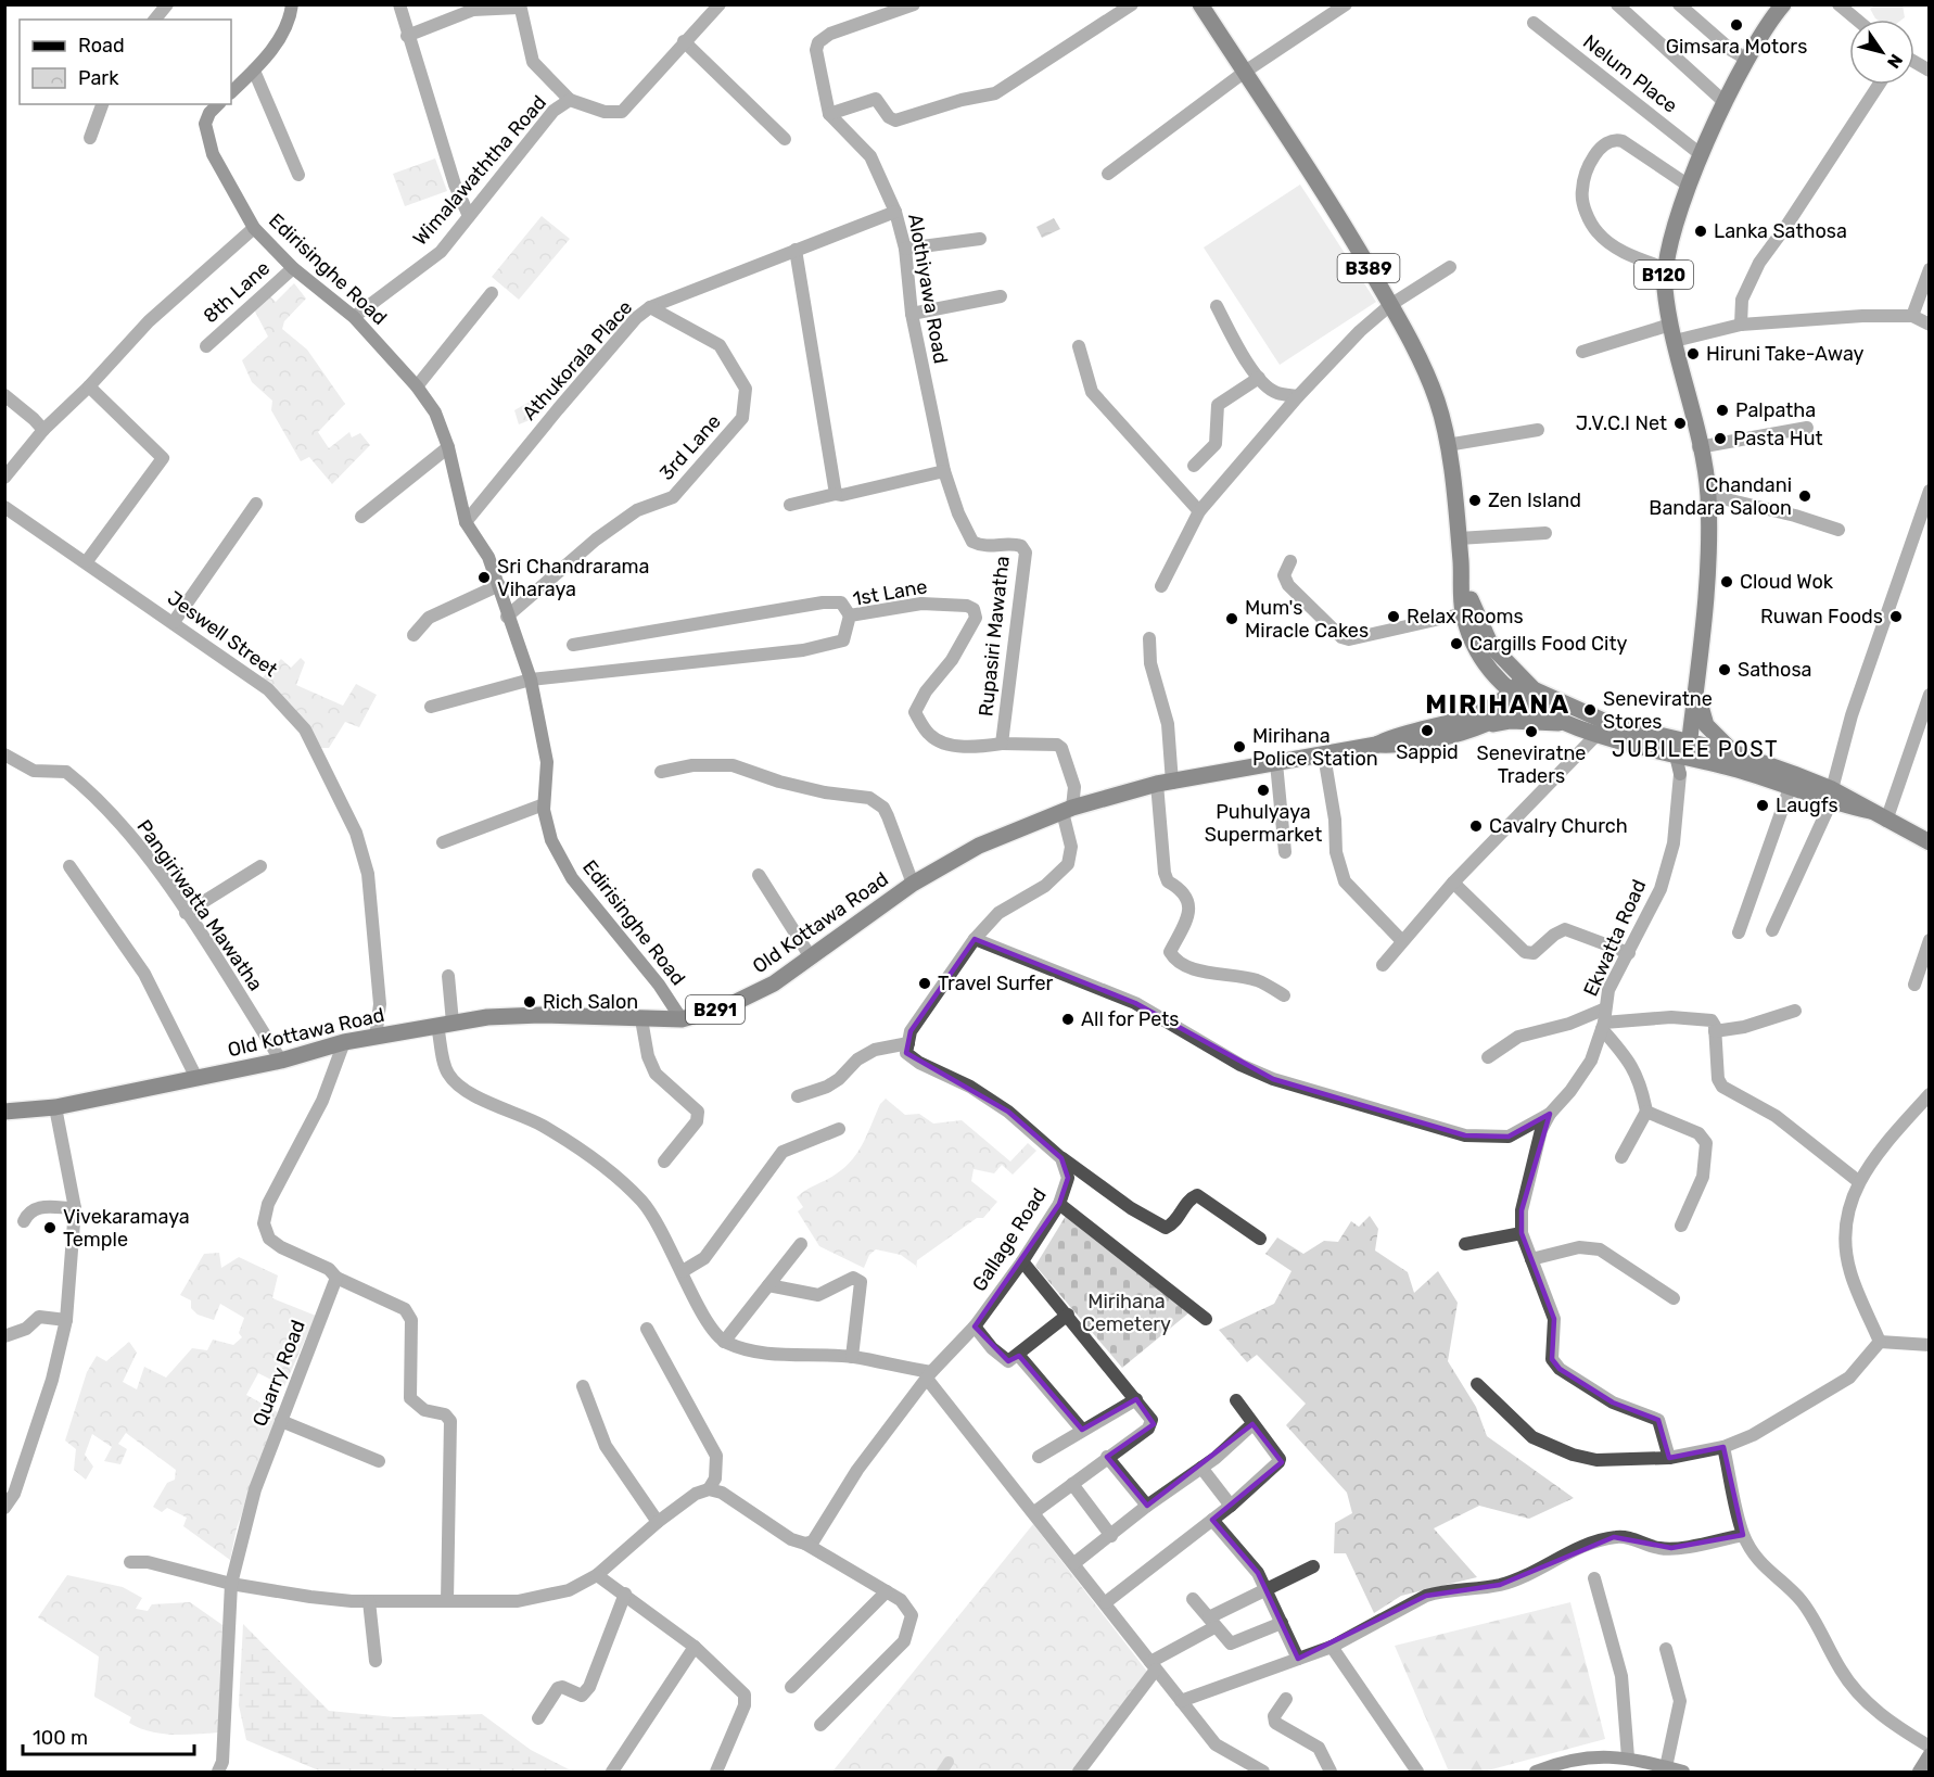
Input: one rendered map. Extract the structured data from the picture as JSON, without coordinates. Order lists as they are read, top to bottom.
{
  "streets": {
    "main road": [
      "B389",
      "Edirisinghe Road",
      "B120",
      "Old Kottawa Road",
      "B291"
    ],
    "street": [
      "Nelum Place",
      "Wimalawaththa Road",
      "Alothiyawa Road",
      "8th Lane",
      "Athukorala Place",
      "3rd Lane",
      "1st Lane",
      "Jeswell Street",
      "Rupasiri Mawatha",
      "Pangiriwatta Mawatha",
      "Ekwatta Road",
      "Gallage Road",
      "Quarry Road"
    ]
  },
  "crossings": [
    ["Nelum Place", "B120"],
    ["Wimalawaththa Road", "Edirisinghe Road"],
    ["B389", "Old Kottawa Road"],
    ["Edirisinghe Road", "8th Lane"],
    ["Edirisinghe Road", "Athukorala Place"],
    ["Edirisinghe Road", "3rd Lane"],
    ["Edirisinghe Road", "1st Lane"],
    ["Edirisinghe Road", "Old Kottawa Road"],
    ["B120", "Ekwatta Road"],
    ["Alothiyawa Road", "Athukorala Place"],
    ["Alothiyawa Road", "Rupasiri Mawatha"],
    ["Athukorala Place", "3rd Lane"],
    ["1st Lane", "Rupasiri Mawatha"],
    ["Jeswell Street", "Old Kottawa Road"],
    ["Rupasiri Mawatha", "Old Kottawa Road"],
    ["Pangiriwatta Mawatha", "Old Kottawa Road"]
  ],
  "districts": ["MIRIHANA", "JUBILEE POST"],
  "parks": ["Mirihana Cemetery"],
  "places": [
    "Gimsara Motors",
    "Lanka Sathosa",
    "Hiruni Take-Away",
    "Palpatha",
    "J.V.C.I Net",
    "Pasta Hut",
    "Chandani Bandara Saloon",
    "Zen Island",
    "Sri Chandrarama Viharaya",
    "Cloud Wok",
    "Relax Rooms",
    "Ruwan Foods",
    "Mum's Miracle Cakes",
    "Cargills Food City",
    "Sathosa",
    "Seneviratne Stores",
    "Sappid",
    "Seneviratne Traders",
    "Mirihana Police Station",
    "Puhulyaya Supermarket",
    "Laugfs",
    "Cavalry Church",
    "Travel Surfer",
    "Rich Salon",
    "All for Pets",
    "Vivekaramaya Temple"
  ],
  "legend": ["Road", "Park"],
  "scale_bar": "100 m",
  "north": "bottom right"
}
